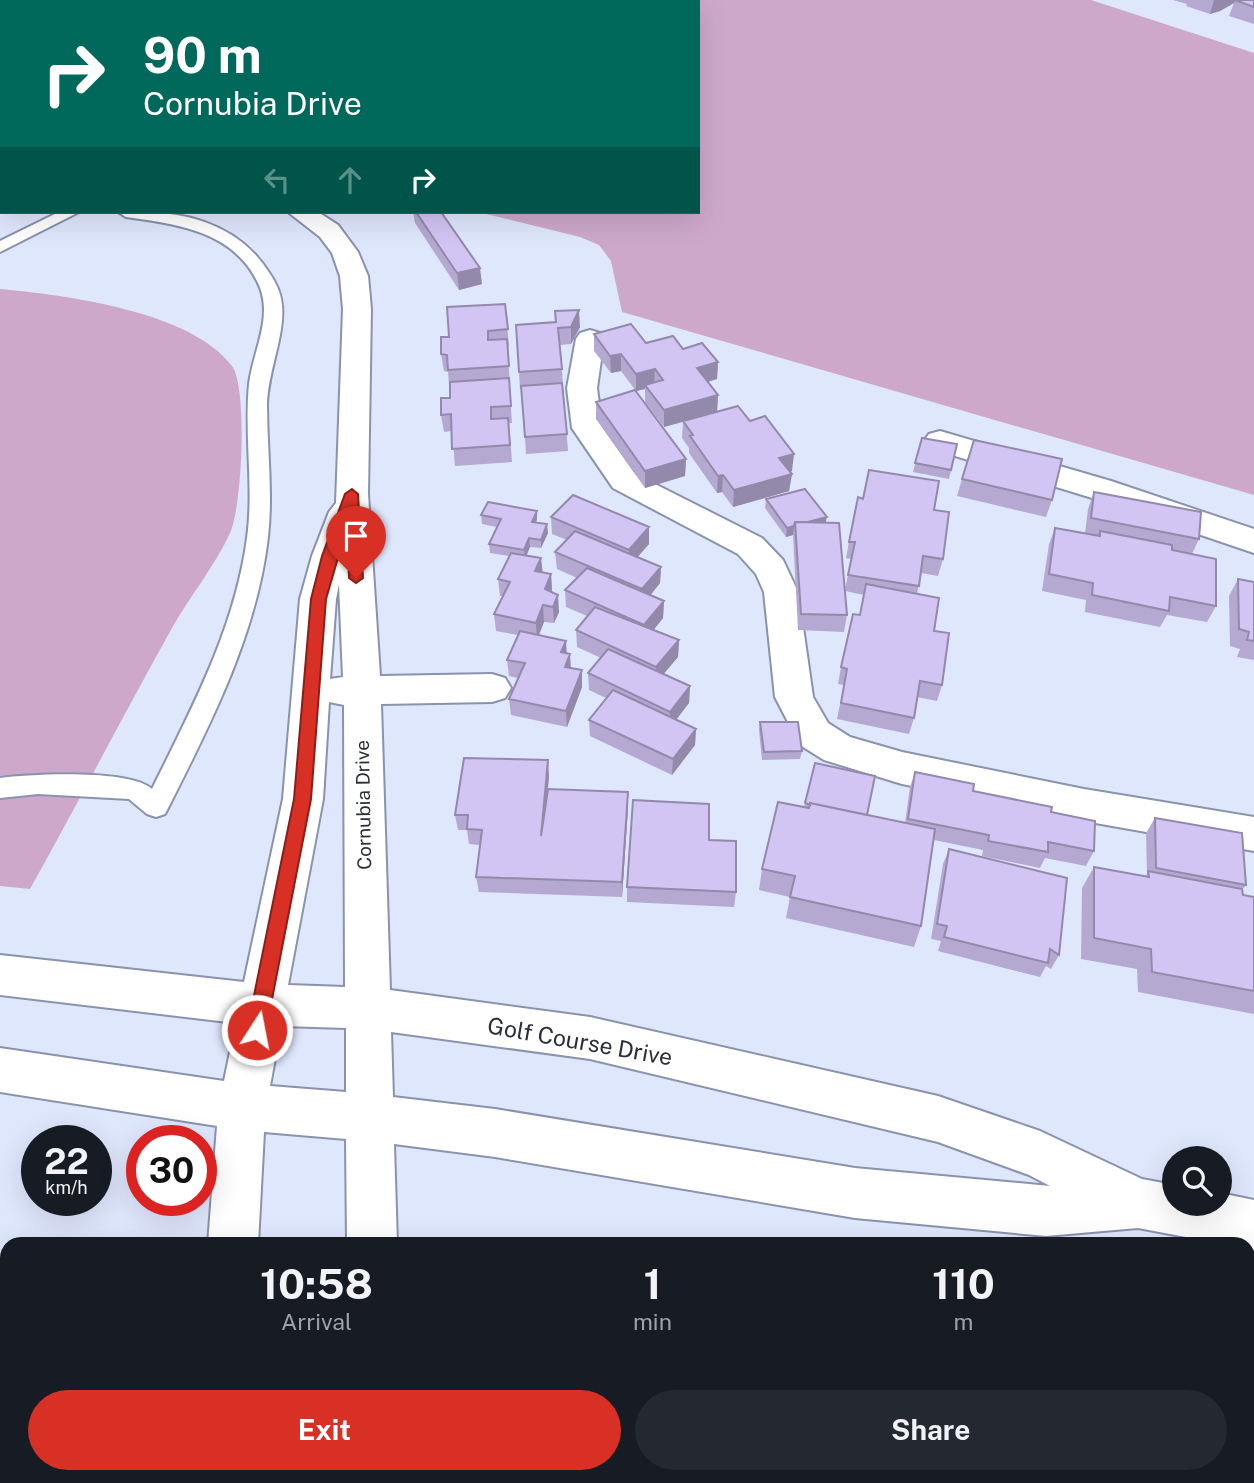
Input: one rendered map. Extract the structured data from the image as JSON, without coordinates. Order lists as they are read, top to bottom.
{
  "streets": {
    "street": ["Cornubia Drive", "Golf Course Drive"]
  },
  "crossings": [
    ["Cornubia Drive", "Golf Course Drive"]
  ],
  "page": {
    "turn": ["90 m", "Cornubia Drive"],
    "speed": "22 km/h",
    "limit": "30",
    "eta": [
      "10:58",
      "Arrival",
      "1",
      "min",
      "110",
      "m"
    ],
    "buttons": ["Exit", "Share"]
  }
}
